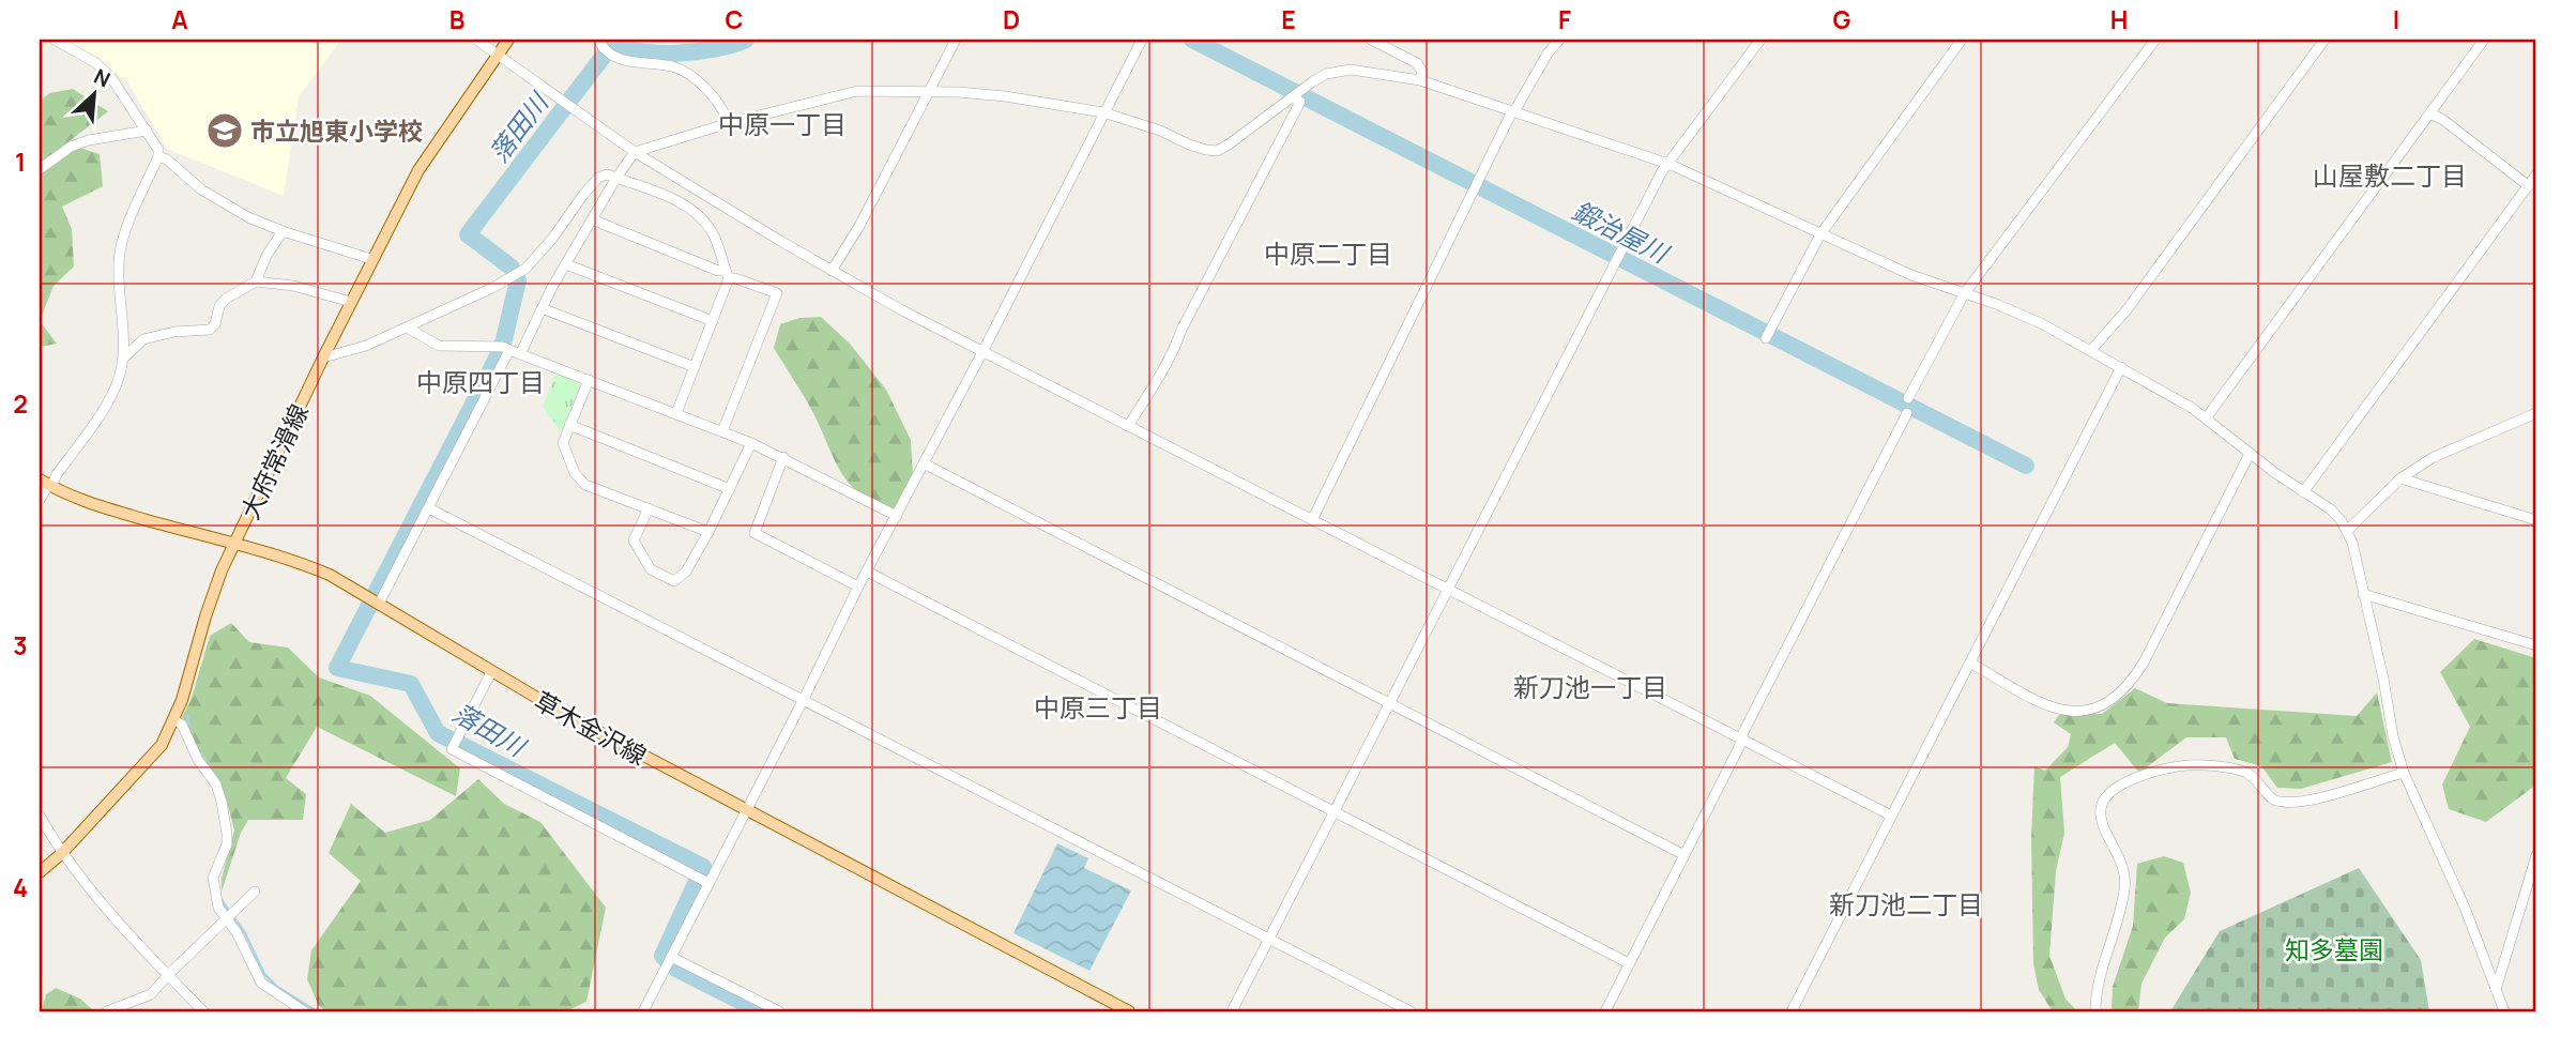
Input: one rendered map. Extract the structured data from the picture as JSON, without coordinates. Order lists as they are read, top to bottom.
{
  "streets": {
    "main road": ["大府常滑線", "草木金沢線"]
  },
  "crossings": [
    ["大府常滑線", "草木金沢線"]
  ],
  "districts": [
    "中原一丁目",
    "山屋敷二丁目",
    "中原二丁目",
    "中原四丁目",
    "新刀池一丁目",
    "中原三丁目",
    "新刀池二丁目"
  ],
  "water": ["落田川", "鍛治屋川"],
  "parks": ["知多墓園"],
  "places": {
    "school or university": ["市立旭東小学校"]
  },
  "north": "top right",
  "grid": {
    "columns": [
      "A",
      "B",
      "C",
      "D",
      "E",
      "F",
      "G",
      "H",
      "I"
    ],
    "rows": [
      "1",
      "2",
      "3",
      "4"
    ]
  }
}
